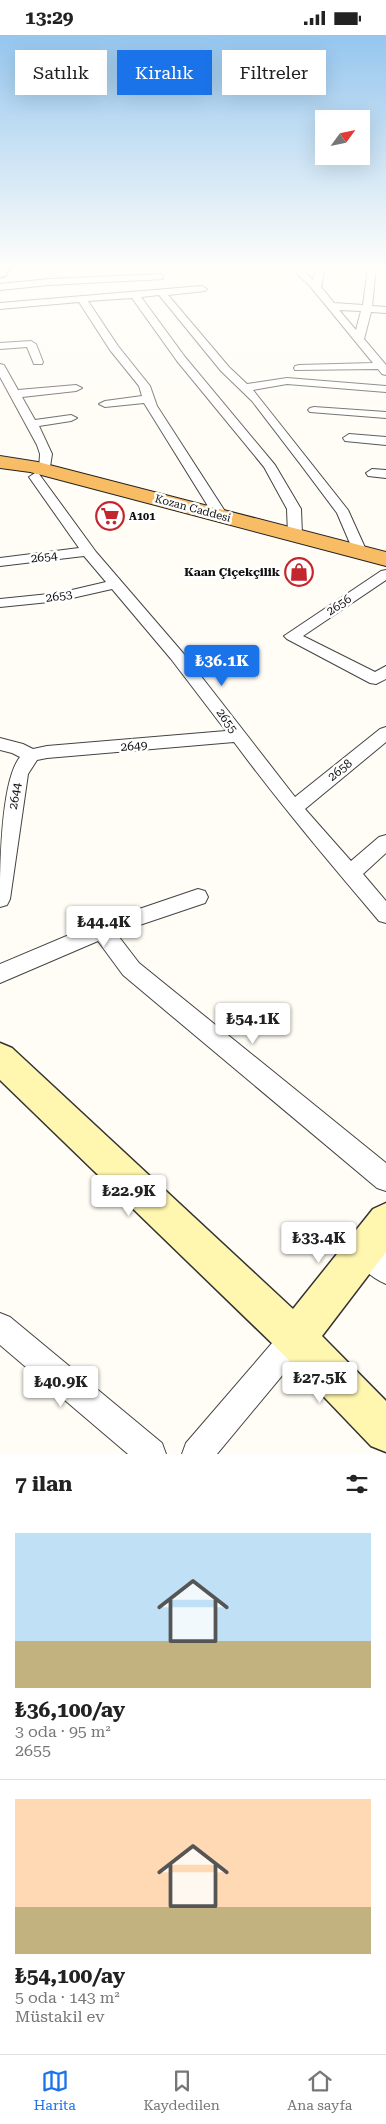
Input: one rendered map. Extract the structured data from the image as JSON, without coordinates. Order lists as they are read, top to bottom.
{
  "streets": {
    "highway": ["Kozan Caddesi"],
    "street": [
      "2654",
      "2653",
      "2656",
      "2655",
      "2649",
      "2658",
      "2644"
    ]
  },
  "crossings": [
    ["Kozan Caddesi", "2655"],
    ["2654", "2655"],
    ["2653", "2655"],
    ["2655", "2649"],
    ["2655", "2658"],
    ["2649", "2644"]
  ],
  "places": {
    "supermarket": ["A101"],
    "shop": ["Kaan Çiçekçilik"]
  },
  "north": "top right",
  "page": {
    "status": "13:29",
    "chip": ["Satılık", "Kiralık", "Filtreler"],
    "price": [
      "₺36.1K",
      "₺44.4K",
      "₺54.1K",
      "₺22.9K",
      "₺33.4K",
      "₺27.5K",
      "₺40.9K"
    ],
    "heading": "7 ilan",
    "list": [
      {
        "name": "₺36,100/ay",
        "note": "3 oda · 95 m² · 2655"
      },
      {
        "name": "₺54,100/ay",
        "note": "5 oda · 143 m² · Müstakil ev"
      }
    ],
    "tabs": ["Harita", "Kaydedilen", "Ana sayfa"]
  }
}
